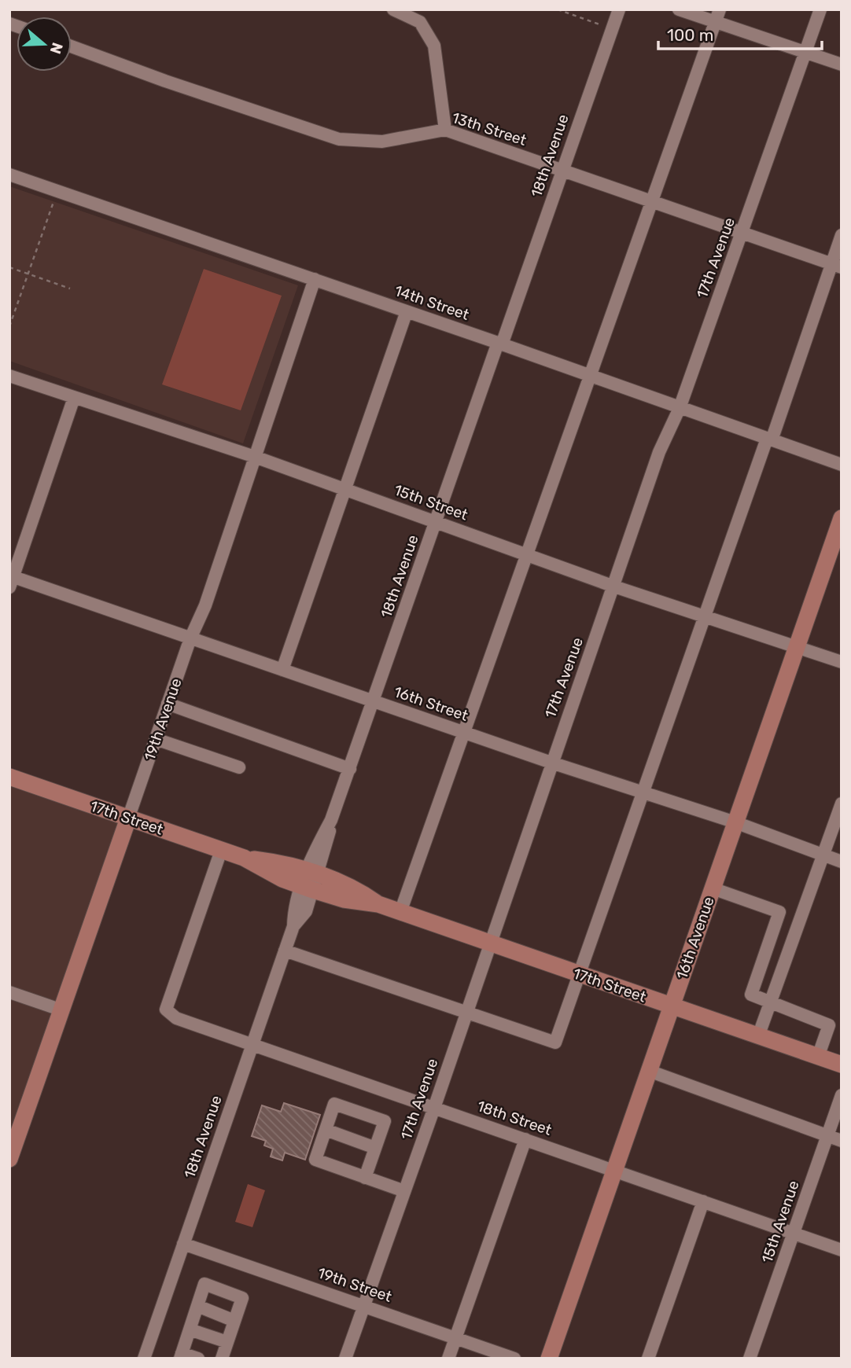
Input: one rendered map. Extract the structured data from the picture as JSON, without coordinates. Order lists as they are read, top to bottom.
{
  "streets": {
    "main road": ["19th Avenue", "17th Street", "16th Avenue"],
    "street": [
      "13th Street",
      "18th Avenue",
      "17th Avenue",
      "14th Street",
      "15th Street",
      "16th Street",
      "18th Street",
      "15th Avenue",
      "19th Street"
    ]
  },
  "crossings": [
    ["13th Street", "18th Avenue"],
    ["13th Street", "17th Avenue"],
    ["18th Avenue", "14th Street"],
    ["18th Avenue", "15th Street"],
    ["18th Avenue", "16th Street"],
    ["18th Avenue", "17th Street"],
    ["18th Avenue", "18th Street"],
    ["18th Avenue", "19th Street"],
    ["17th Avenue", "14th Street"],
    ["17th Avenue", "15th Street"],
    ["17th Avenue", "16th Street"],
    ["17th Avenue", "17th Street"],
    ["17th Avenue", "18th Street"],
    ["17th Avenue", "19th Street"],
    ["14th Street", "19th Avenue"],
    ["15th Street", "19th Avenue"],
    ["15th Street", "16th Avenue"],
    ["16th Street", "19th Avenue"],
    ["16th Street", "16th Avenue"],
    ["19th Avenue", "17th Street"],
    ["17th Street", "16th Avenue"],
    ["17th Street", "18th Street"],
    ["16th Avenue", "18th Street"],
    ["18th Street", "15th Avenue"]
  ],
  "scale_bar": "100 m",
  "north": "right"
}
